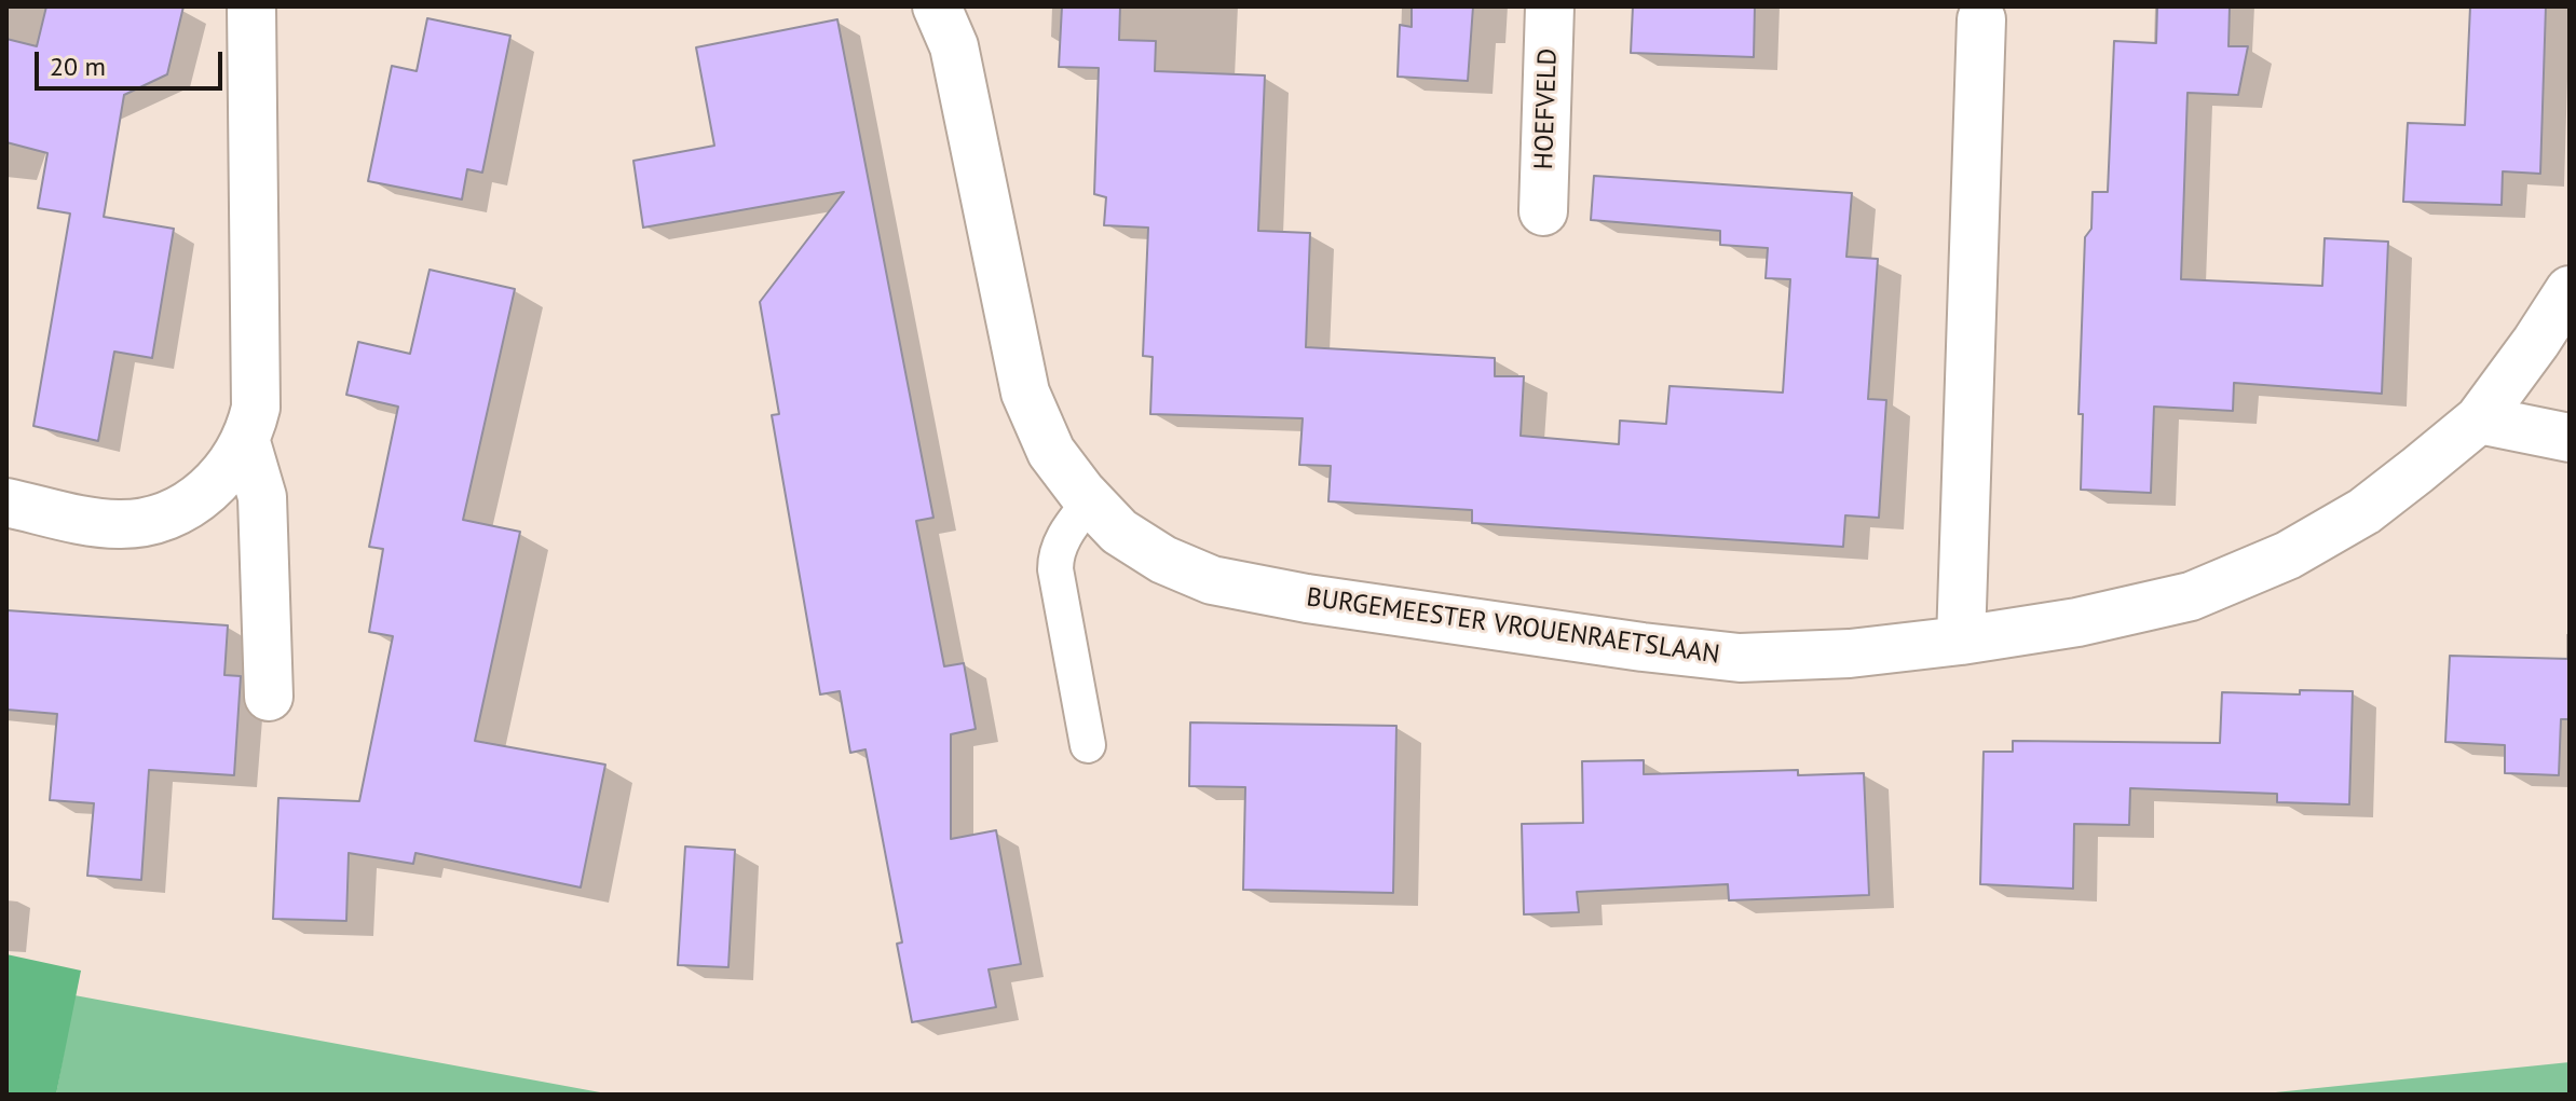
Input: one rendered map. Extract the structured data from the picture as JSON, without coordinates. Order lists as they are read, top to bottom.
{
  "streets": {
    "street": ["HOEFVELD", "BURGEMEESTER VROUENRAETSLAAN"]
  },
  "scale_bar": "20 m"
}
